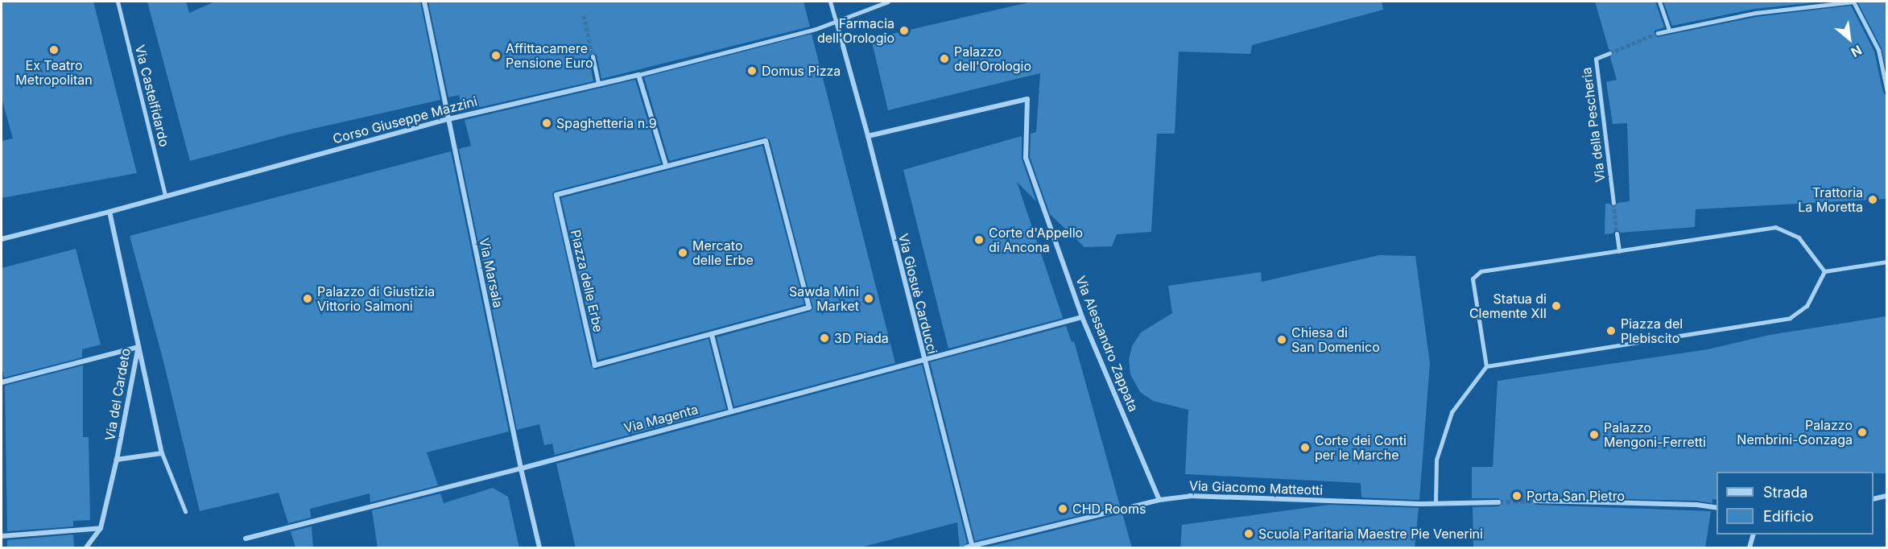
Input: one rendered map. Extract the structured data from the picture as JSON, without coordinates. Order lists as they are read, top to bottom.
{
  "streets": {
    "street": [
      "Via Castelfidardo",
      "Corso Giuseppe Mazzini",
      "Via della Pescheria",
      "Via Marsala",
      "Piazza delle Erbe",
      "Via Giosuè Carducci",
      "Via Alessandro Zappata",
      "Via del Cardeto",
      "Via Magenta",
      "Via Giacomo Matteotti"
    ]
  },
  "crossings": [
    ["Via Castelfidardo", "Corso Giuseppe Mazzini"],
    ["Corso Giuseppe Mazzini", "Via Marsala"],
    ["Corso Giuseppe Mazzini", "Via del Cardeto"],
    ["Via Marsala", "Via Magenta"],
    ["Via Giosuè Carducci", "Via Alessandro Zappata"],
    ["Via Giosuè Carducci", "Via Magenta"],
    ["Via Giosuè Carducci", "Via Giacomo Matteotti"],
    ["Via Alessandro Zappata", "Via Magenta"],
    ["Via Alessandro Zappata", "Via Giacomo Matteotti"]
  ],
  "places": [
    "Farmacia dell'Orologio",
    "Ex Teatro Metropolitan",
    "Affittacamere Pensione Euro",
    "Palazzo dell'Orologio",
    "Domus Pizza",
    "Spaghetteria n.9",
    "Trattoria La Moretta",
    "Corte d'Appello di Ancona",
    "Mercato delle Erbe",
    "Palazzo di Giustizia Vittorio Salmoni",
    "Sawda Mini Market",
    "Statua di Clemente XII",
    "Piazza del Plebiscito",
    "3D Piada",
    "Chiesa di San Domenico",
    "Palazzo Nembrini-Gonzaga",
    "Palazzo Mengoni-Ferretti",
    "Corte dei Conti per le Marche",
    "Porta San Pietro",
    "CHD Rooms",
    "Scuola Paritaria Maestre Pie Venerini"
  ],
  "legend": ["Strada", "Edificio"],
  "north": "bottom right"
}
